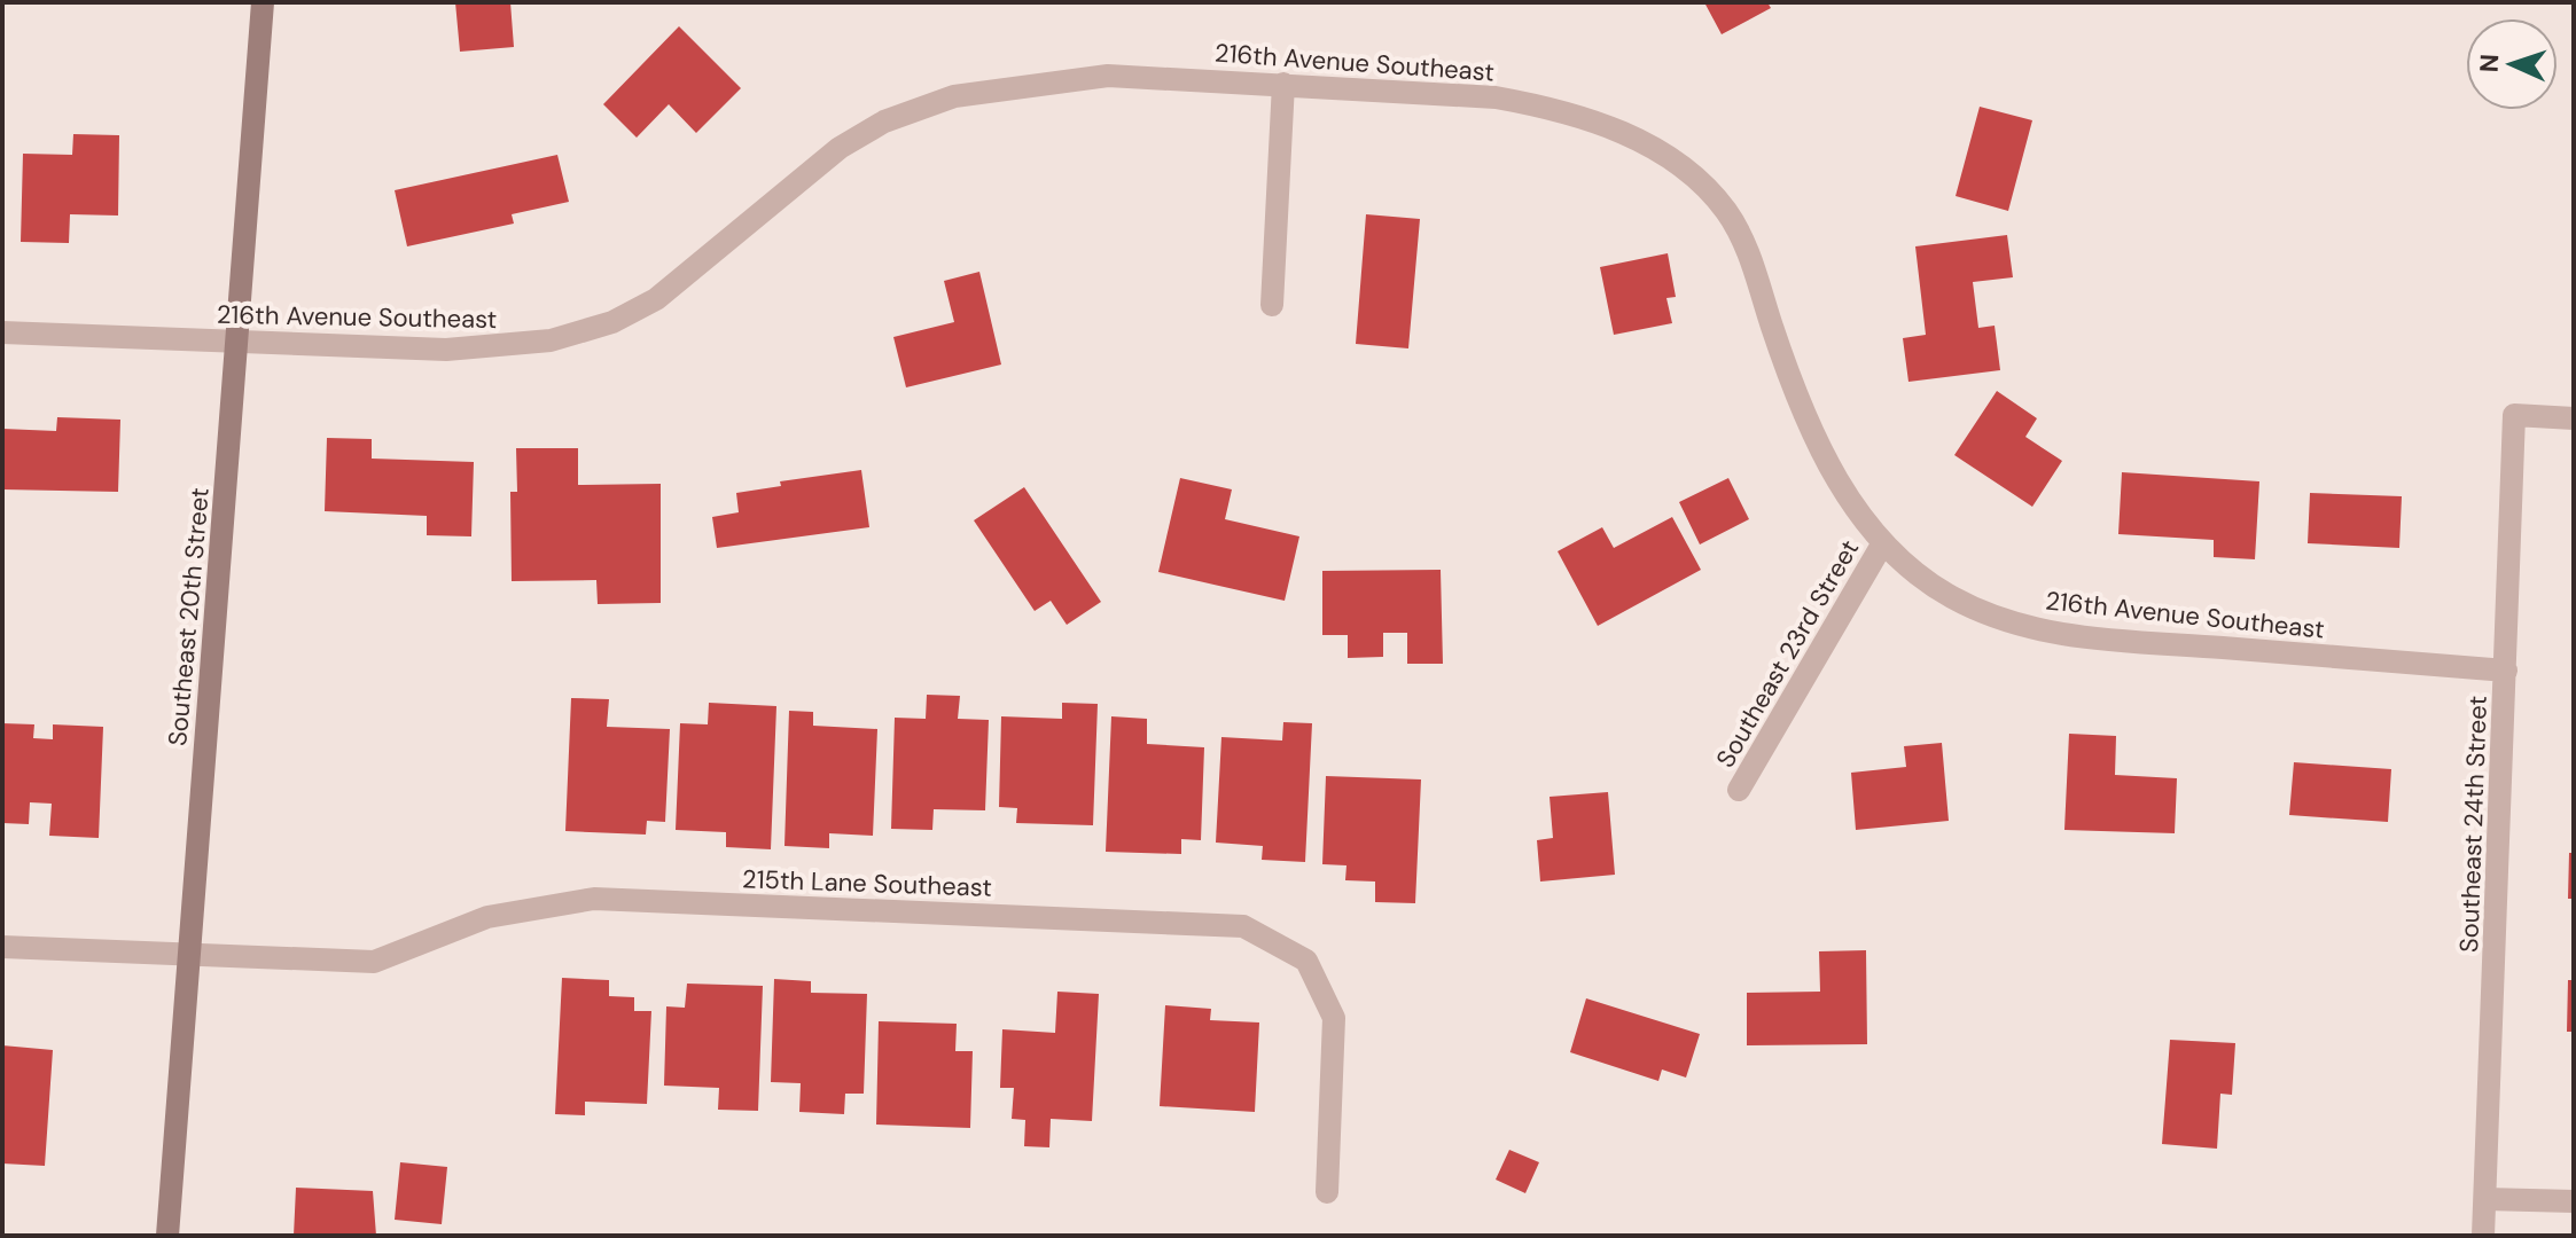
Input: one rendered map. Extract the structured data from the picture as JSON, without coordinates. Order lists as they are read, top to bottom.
{
  "streets": {
    "street": [
      "216th Avenue Southeast",
      "Southeast 20th Street",
      "Southeast 23rd Street",
      "Southeast 24th Street",
      "215th Lane Southeast"
    ]
  },
  "crossings": [
    ["216th Avenue Southeast", "Southeast 20th Street"],
    ["216th Avenue Southeast", "Southeast 23rd Street"],
    ["216th Avenue Southeast", "Southeast 24th Street"],
    ["Southeast 20th Street", "215th Lane Southeast"]
  ],
  "north": "left"
}
